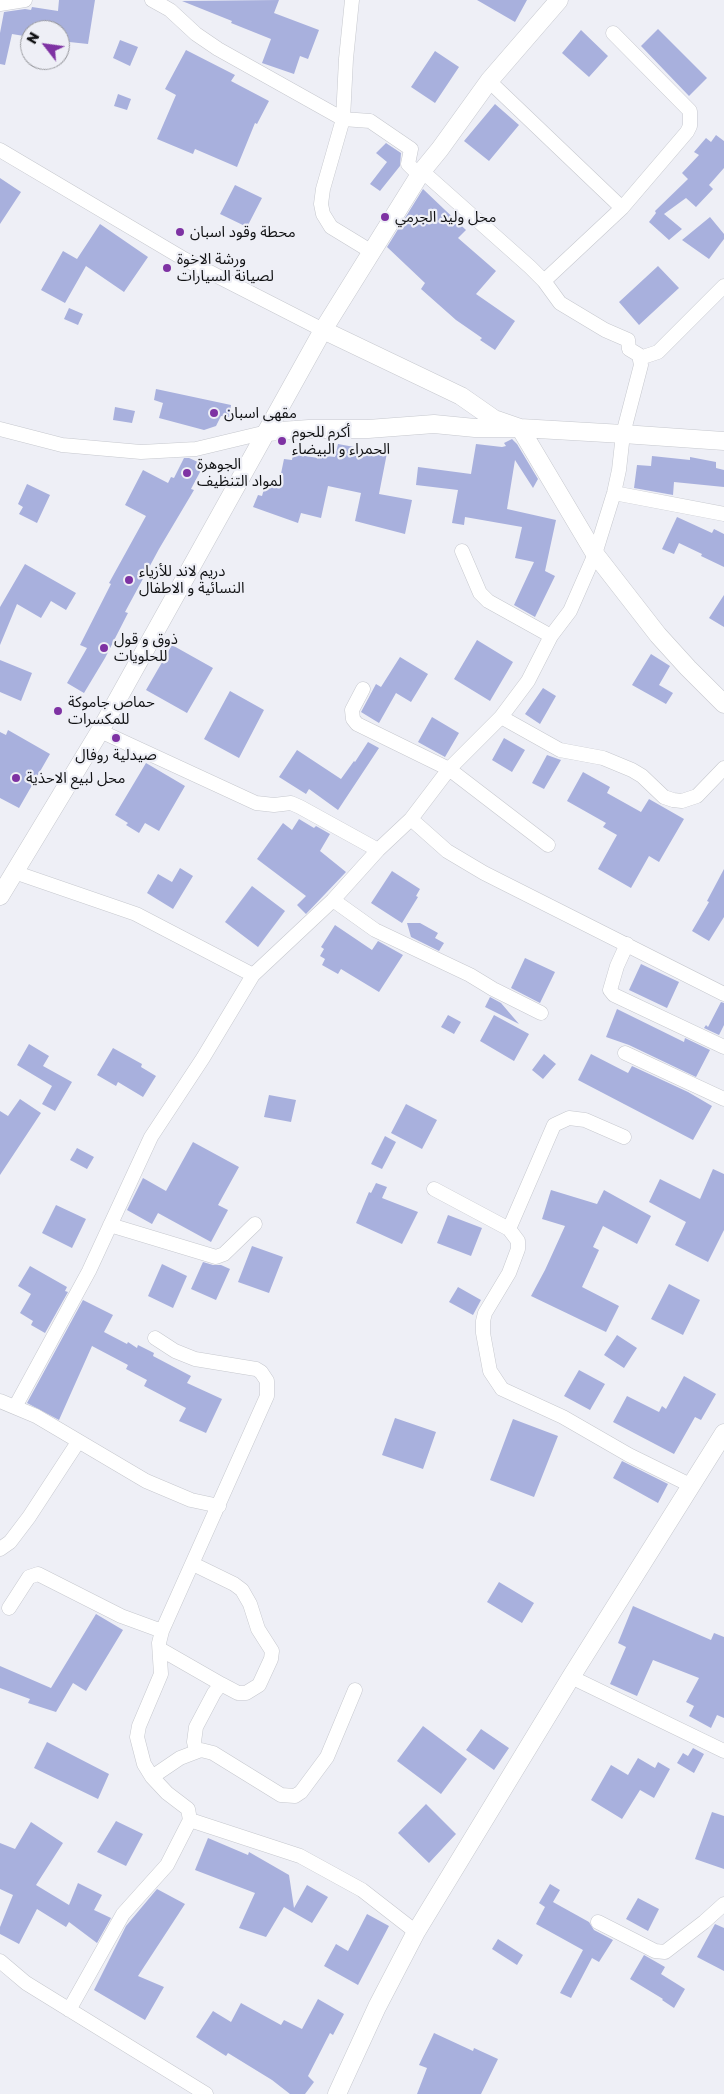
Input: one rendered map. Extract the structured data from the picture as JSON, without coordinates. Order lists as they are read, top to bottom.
{
  "places": [
    "محل وليد الجرمي",
    "محطة وقود اسبان",
    "ورشة الاخوة لصيانة السيارات",
    "مقهى اسبان",
    "أكرم للحوم الحمراء و البيضاء",
    "الجوهرة لمواد التنظيف",
    "دريم لاند للأزياء النسائية و الاطفال",
    "ذوق و قول للحلويات",
    "حماص جاموكة للمكسرات",
    "صيدلية روفال",
    "محل لبيع الاحذية"
  ],
  "north": "top left"
}
